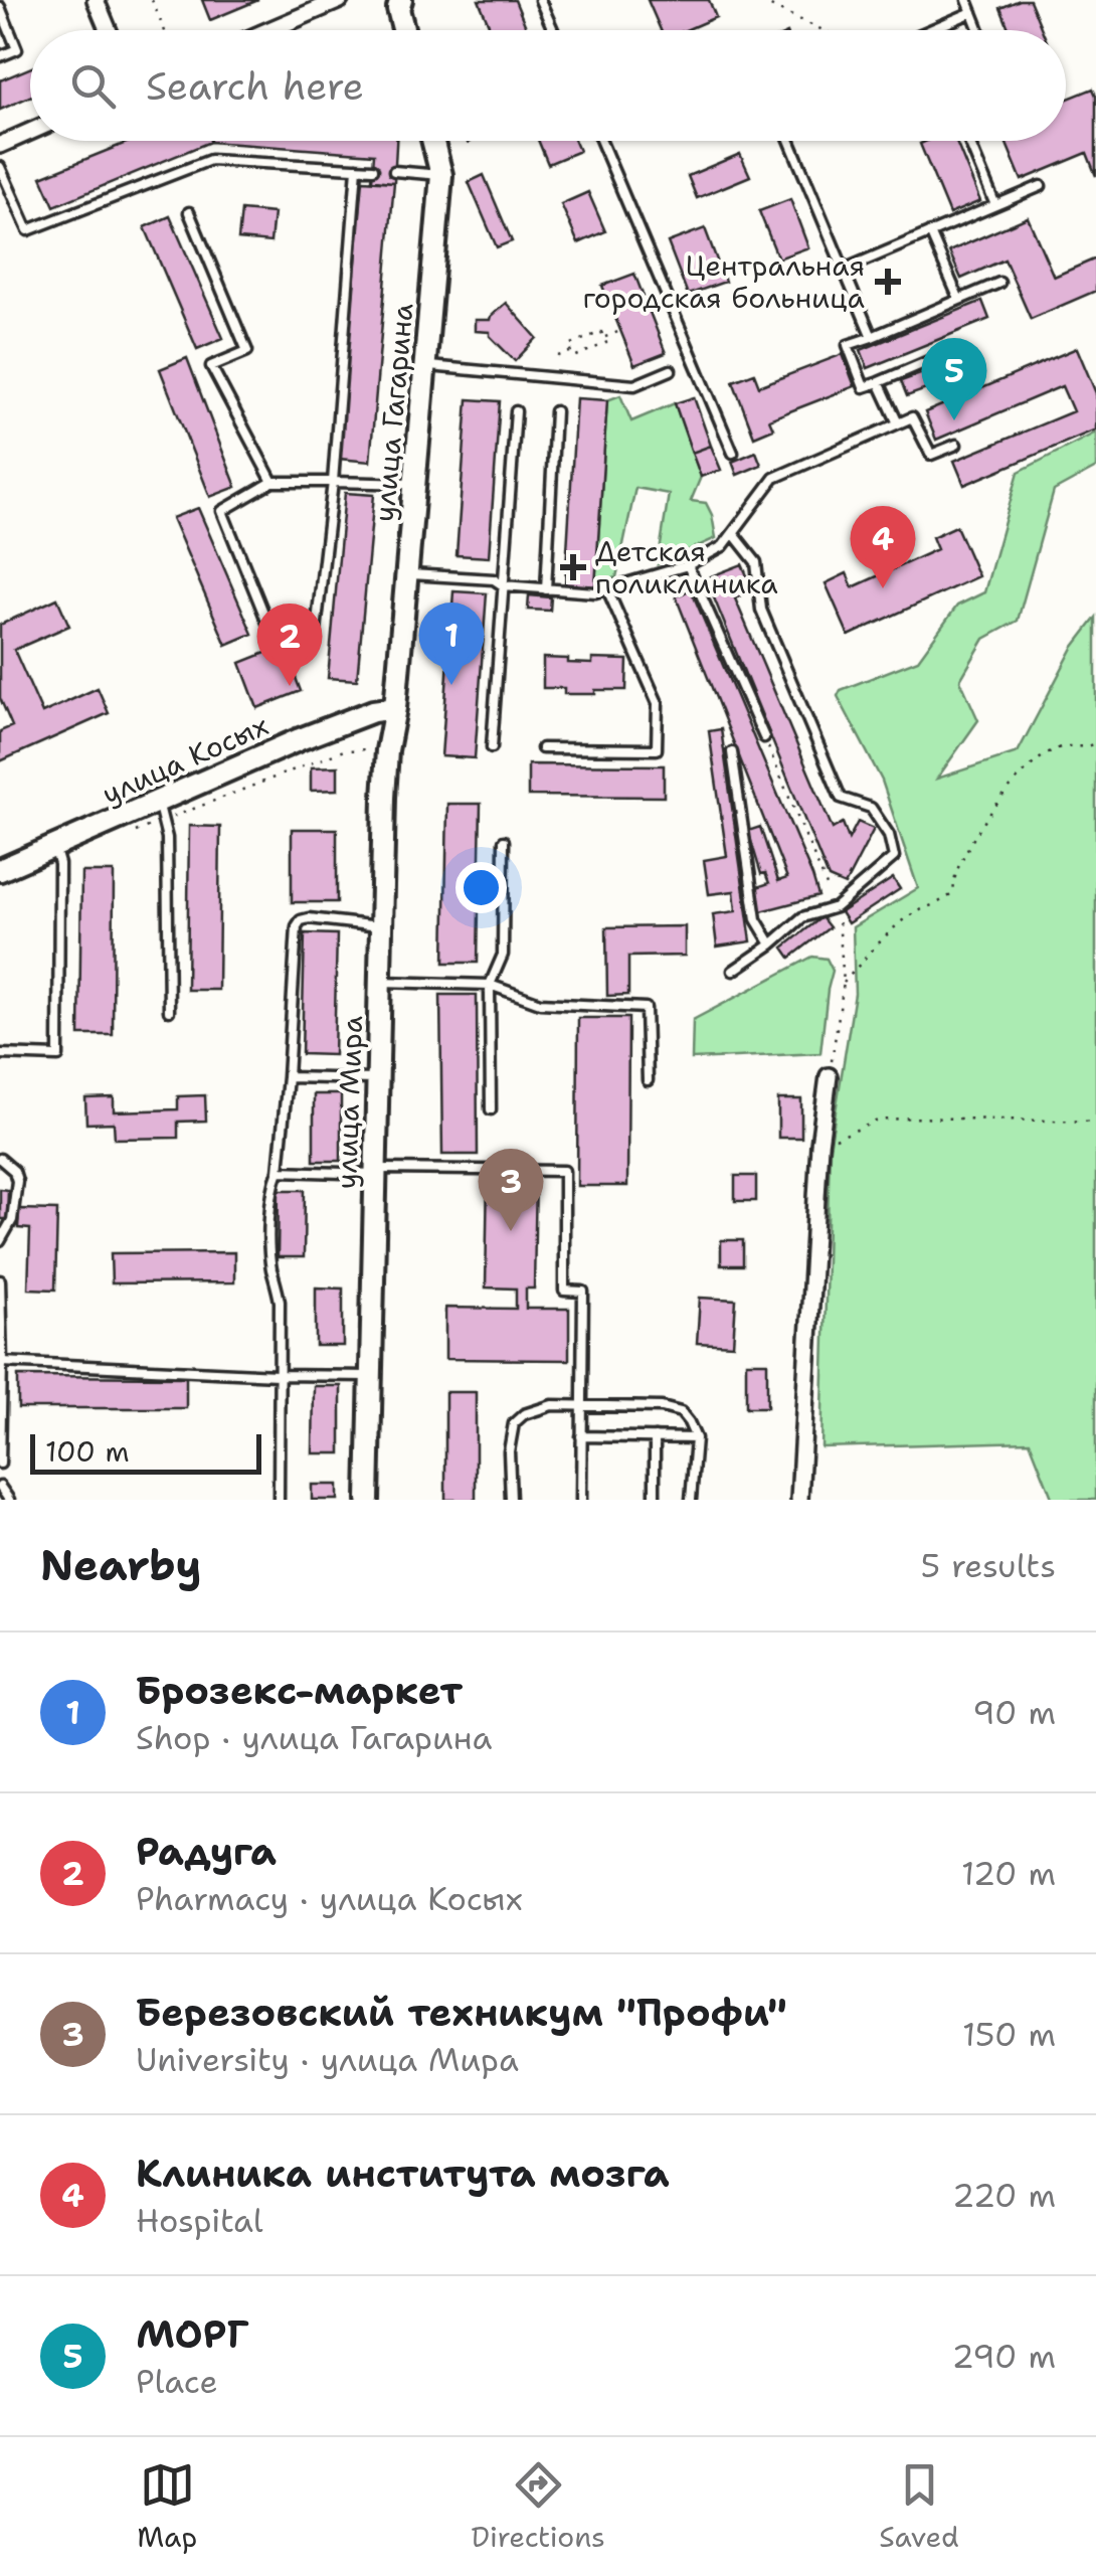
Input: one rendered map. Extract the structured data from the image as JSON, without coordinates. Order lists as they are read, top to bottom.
{
  "streets": {
    "street": ["улица Гагарина", "улица Косых", "улица Мира"]
  },
  "crossings": [
    ["улица Гагарина", "улица Косых"],
    ["улица Гагарина", "улица Мира"],
    ["улица Косых", "улица Мира"]
  ],
  "places": {
    "health": ["Центральная городская больница", "Детская поликлиника"]
  },
  "scale_bar": "100 m",
  "page": {
    "search": "Search here",
    "pins": [
      "5",
      "4",
      "1",
      "2",
      "3"
    ],
    "scale": "100 m",
    "heading": ["Nearby", "5 results"],
    "list": [
      {
        "mark": "1",
        "name": "Брозекс-маркет",
        "note": "Shop · улица Гагарина",
        "value": "90 m"
      },
      {
        "mark": "2",
        "name": "Радуга",
        "note": "Pharmacy · улица Косых",
        "value": "120 m"
      },
      {
        "mark": "3",
        "name": "Березовский техникум \"Профи\"",
        "note": "University · улица Мира",
        "value": "150 m"
      },
      {
        "mark": "4",
        "name": "Клиника института мозга",
        "note": "Hospital",
        "value": "220 m"
      },
      {
        "mark": "5",
        "name": "МОРГ",
        "note": "Place",
        "value": "290 m"
      }
    ],
    "nav": ["Map", "Directions", "Saved"]
  }
}
